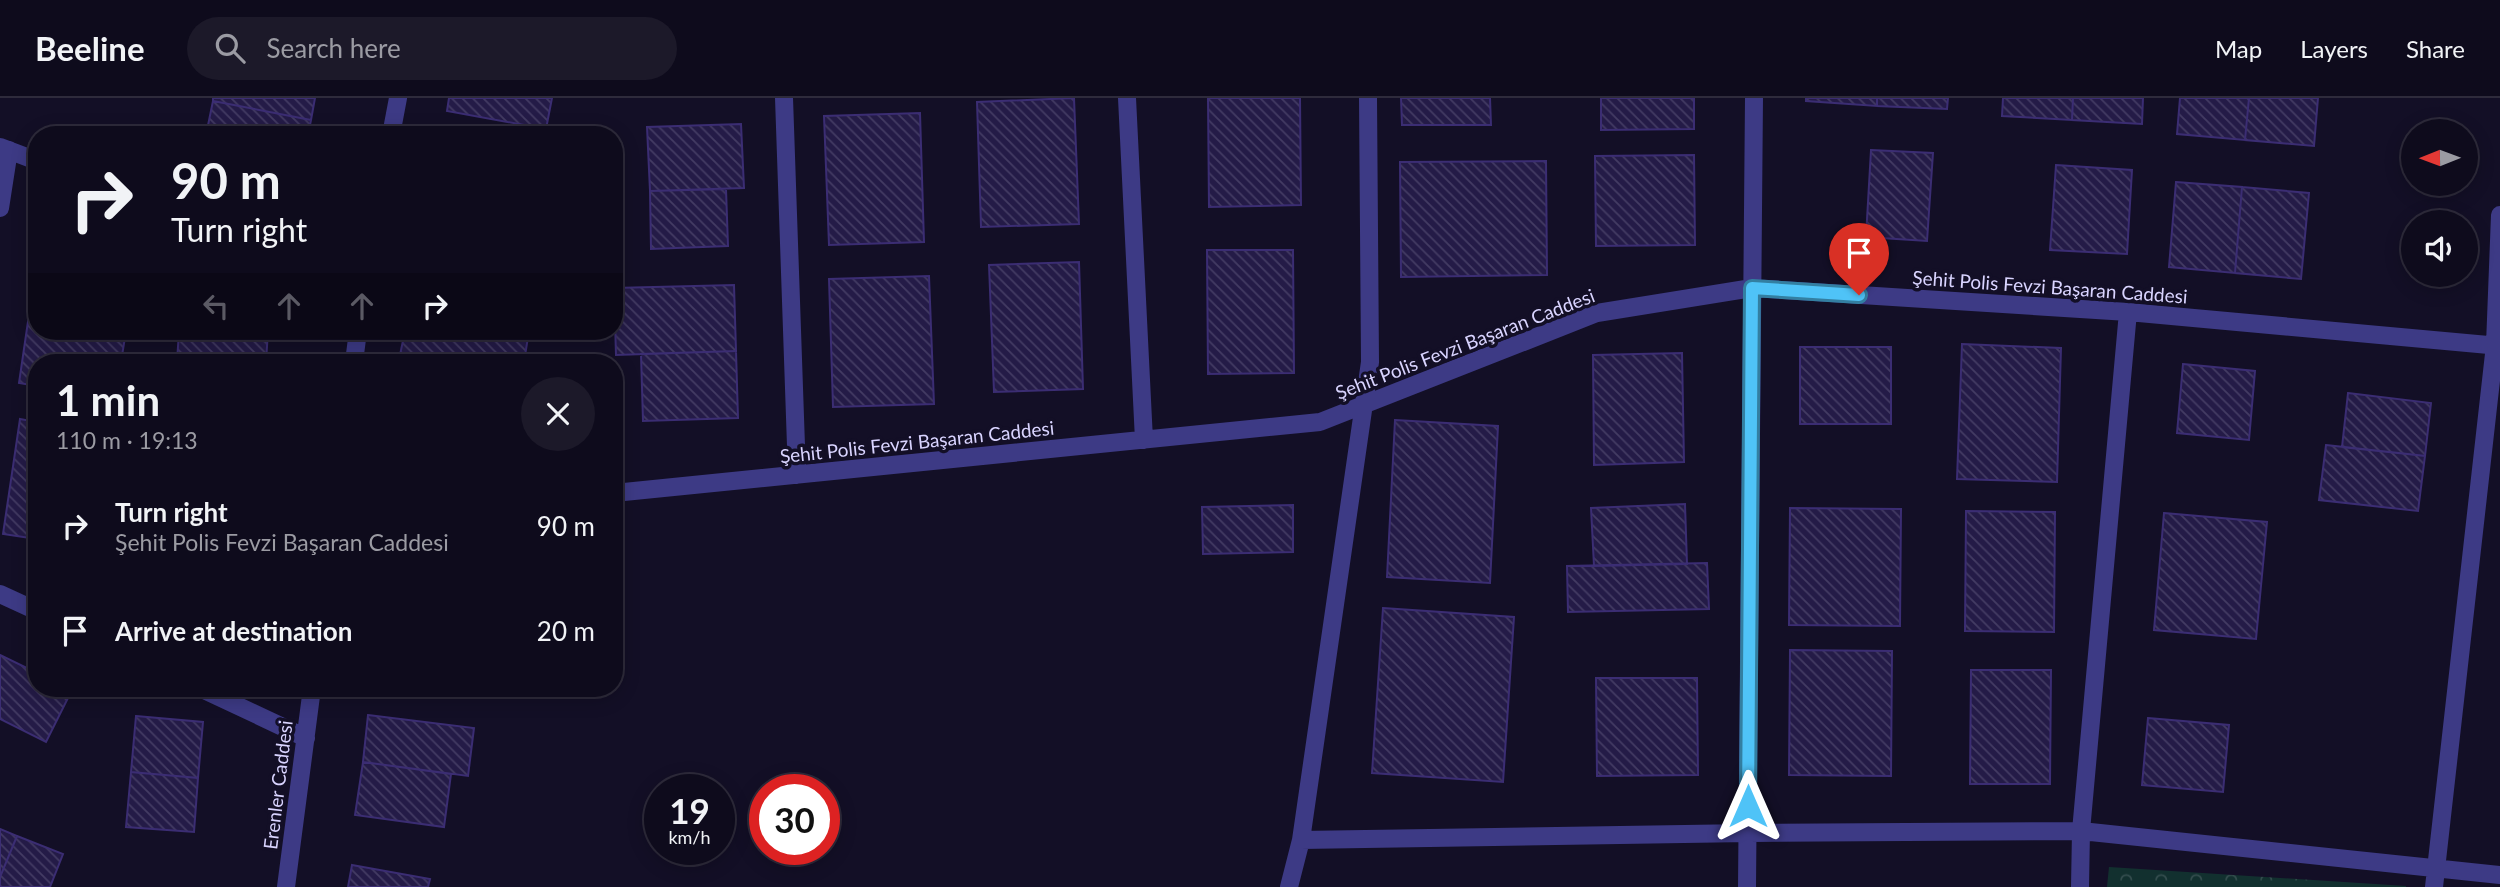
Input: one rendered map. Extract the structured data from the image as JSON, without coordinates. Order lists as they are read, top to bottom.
{
  "streets": {
    "street": ["Şehit Polis Fevzi Başaran Caddesi", "Erenler Caddesi"]
  },
  "north": "left",
  "page": {
    "header": "Beeline",
    "search": "Search here",
    "nav": ["Map", "Layers", "Share"],
    "turn": ["90 m", "Turn right"],
    "heading": ["1 min", "110 m · 19:13"],
    "list": [
      {
        "name": "Turn right",
        "note": "Şehit Polis Fevzi Başaran Caddesi",
        "value": "90 m"
      },
      {
        "name": "Arrive at destination",
        "value": "20 m"
      }
    ],
    "speed": "19 km/h",
    "limit": "30"
  }
}
